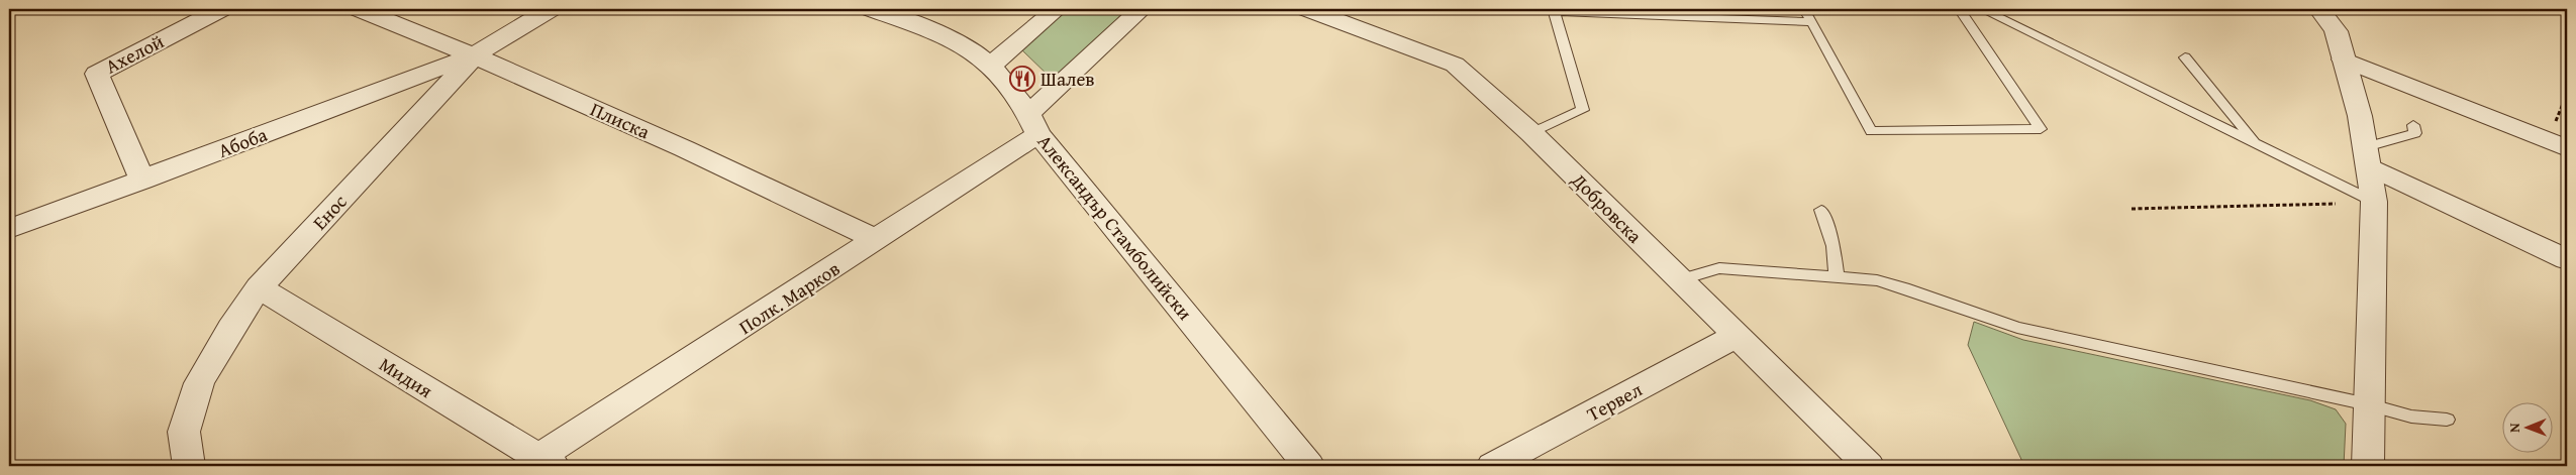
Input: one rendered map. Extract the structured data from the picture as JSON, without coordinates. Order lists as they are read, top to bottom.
{
  "streets": {
    "street": [
      "Ахелой",
      "Плиска",
      "Абоба",
      "Добровска",
      "Енос",
      "Александър Стамболийски",
      "Полк. Марков",
      "Мидия",
      "Тервел"
    ]
  },
  "crossings": [
    ["Ахелой", "Абоба"],
    ["Плиска", "Абоба"],
    ["Плиска", "Енос"],
    ["Плиска", "Полк. Марков"],
    ["Абоба", "Енос"],
    ["Добровска", "Тервел"],
    ["Енос", "Мидия"],
    ["Александър Стамболийски", "Полк. Марков"],
    ["Полк. Марков", "Мидия"]
  ],
  "places": {
    "restaurant": ["Шалев"]
  },
  "north": "left"
}
